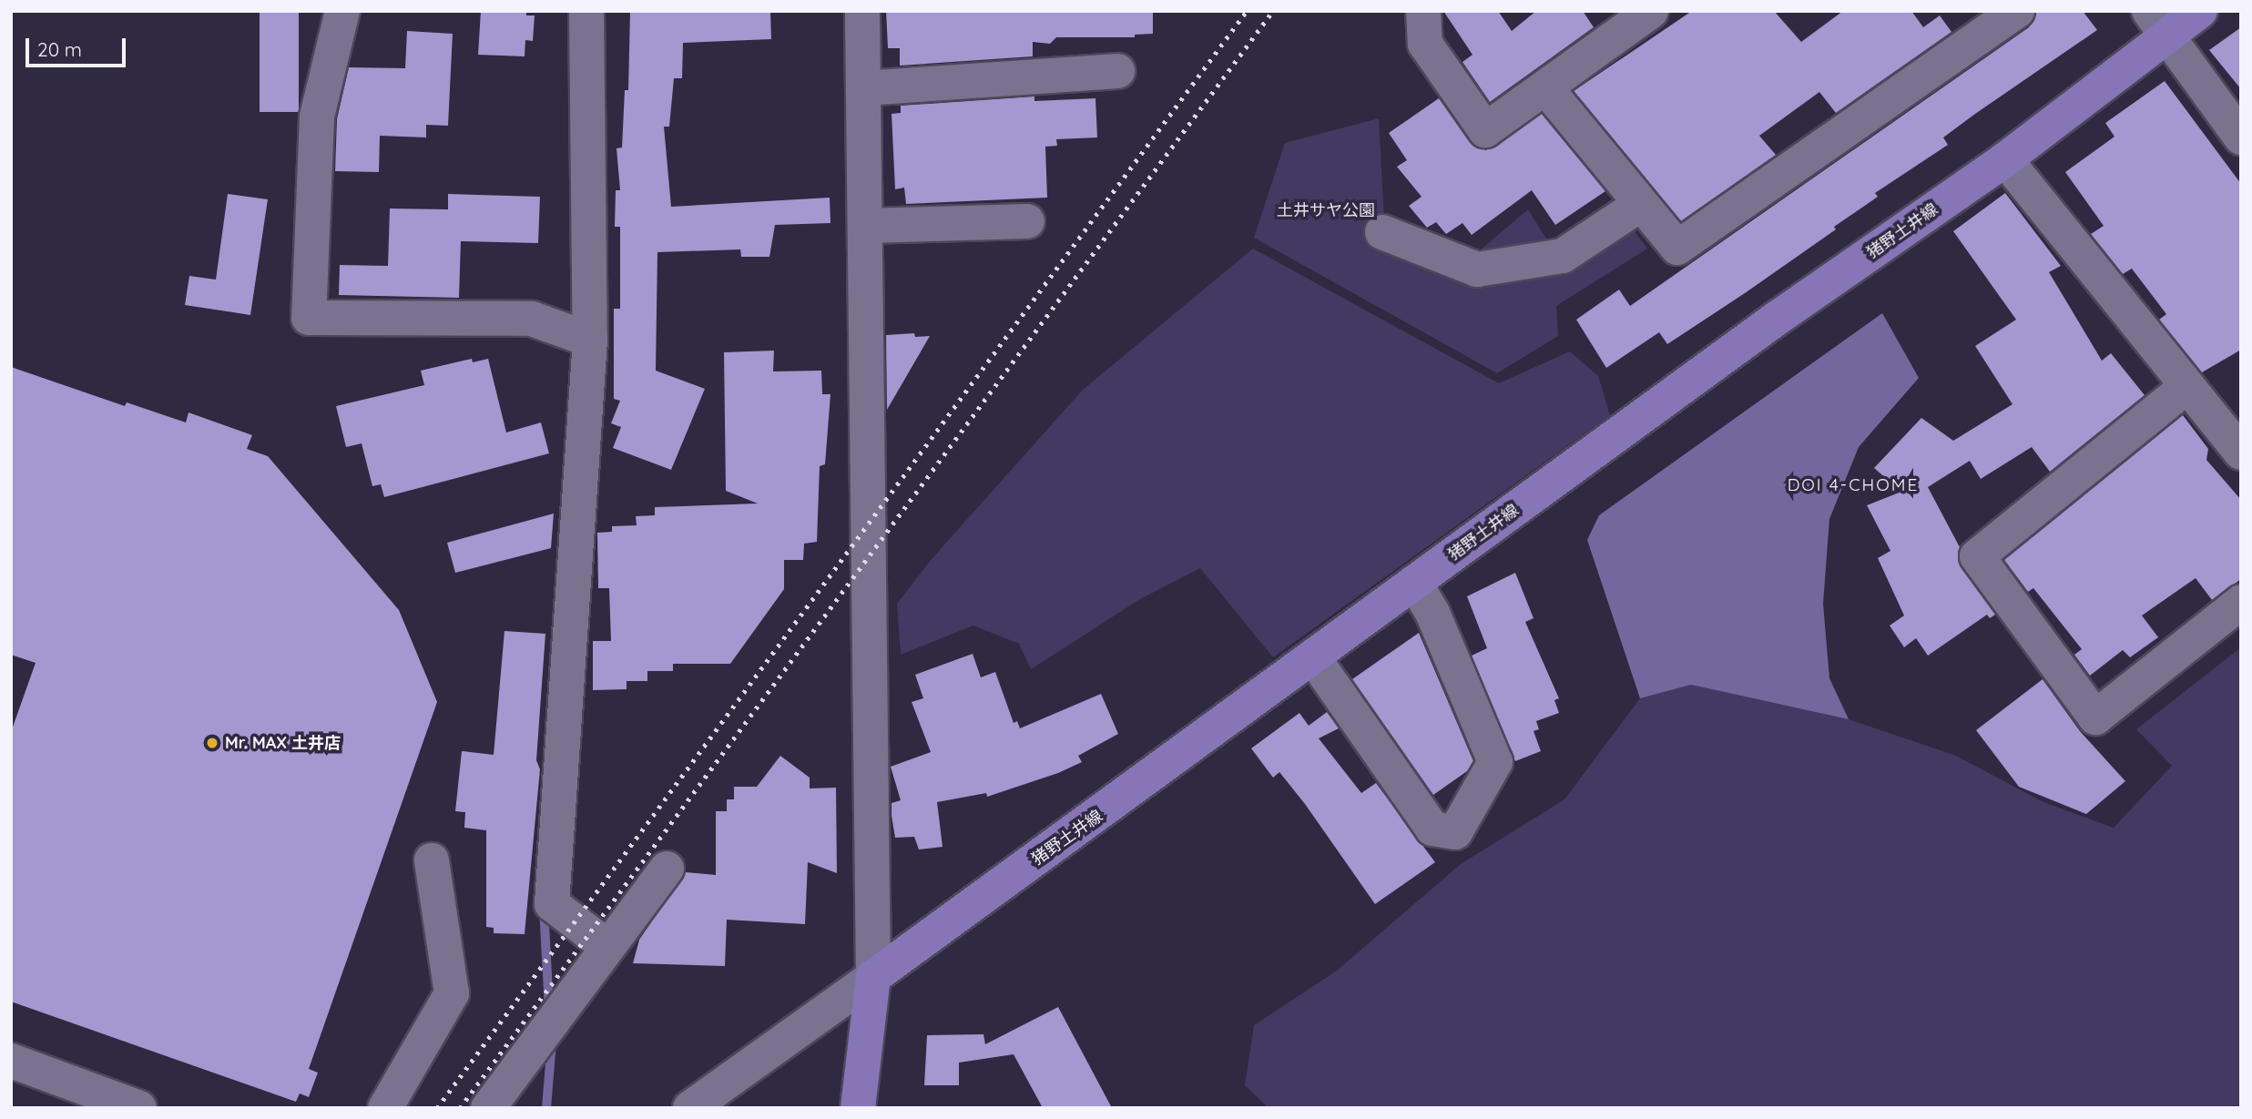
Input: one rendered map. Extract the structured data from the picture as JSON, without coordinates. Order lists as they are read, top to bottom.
{
  "streets": {
    "main road": ["猪野土井線"]
  },
  "districts": ["DOI 4-CHOME"],
  "parks": ["土井サヤ公園"],
  "places": ["Mr. MAX 土井店"],
  "scale_bar": "20 m"
}
